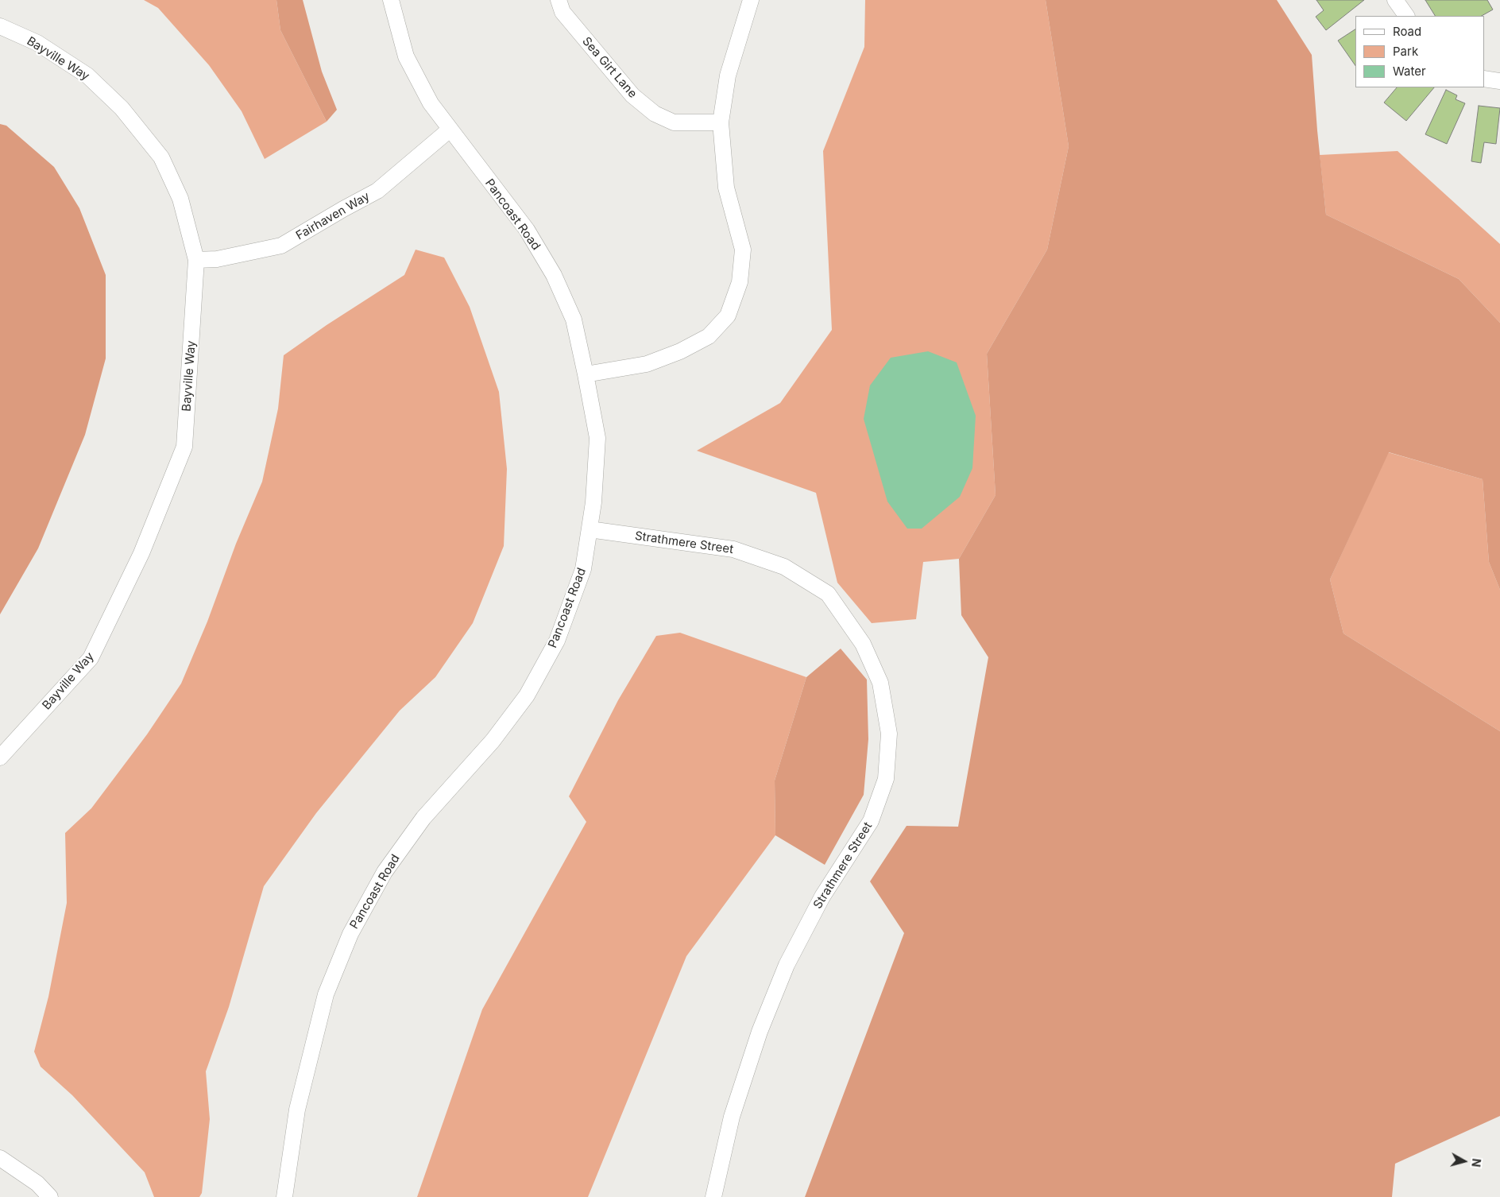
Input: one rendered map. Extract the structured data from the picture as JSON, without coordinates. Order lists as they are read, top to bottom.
{
  "streets": {
    "street": [
      "Bayville Way",
      "Sea Girt Lane",
      "Pancoast Road",
      "Fairhaven Way",
      "Strathmere Street"
    ]
  },
  "crossings": [
    ["Bayville Way", "Fairhaven Way"],
    ["Pancoast Road", "Fairhaven Way"],
    ["Pancoast Road", "Strathmere Street"]
  ],
  "legend": ["Road", "Park", "Water"],
  "north": "right"
}
